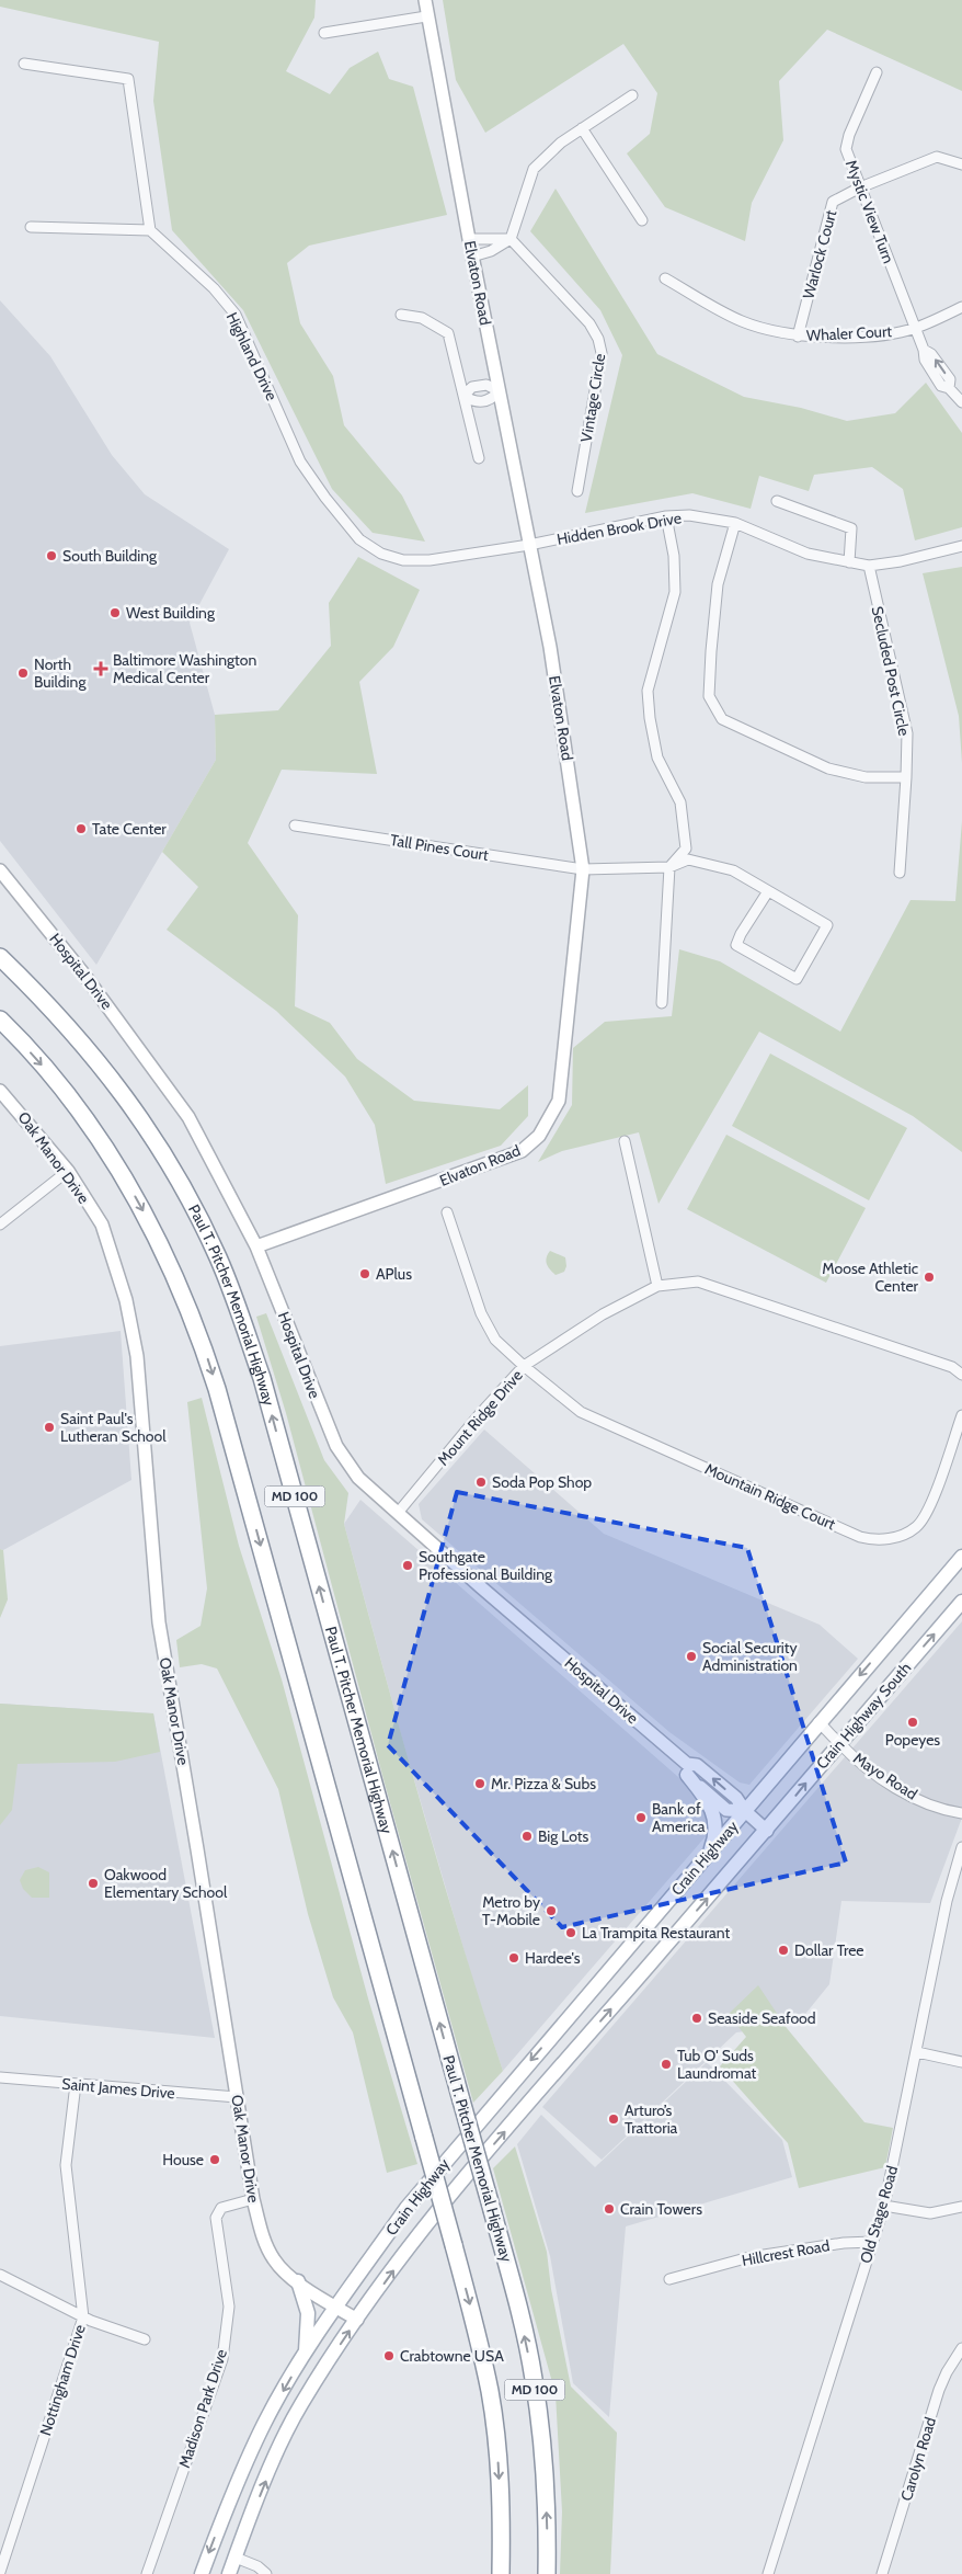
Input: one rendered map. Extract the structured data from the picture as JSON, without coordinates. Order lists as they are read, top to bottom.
{
  "streets": {
    "highway": ["Paul T. Pitcher Memorial Highway", "MD 100"],
    "main road": ["Crain Highway South", "Crain Highway"],
    "street": [
      "Mystic View Turn",
      "Warlock Court",
      "Elvaton Road",
      "Whaler Court",
      "Highland Drive",
      "Vintage Circle",
      "Hidden Brook Drive",
      "Secluded Post Circle",
      "Tall Pines Court",
      "Hospital Drive",
      "Oak Manor Drive",
      "Mount Ridge Drive",
      "Mountain Ridge Court",
      "Mayo Road",
      "Saint James Drive",
      "Old Stage Road",
      "Hillcrest Road",
      "Nottingham Drive",
      "Madison Park Drive",
      "Carolyn Road"
    ]
  },
  "crossings": [
    ["Mystic View Turn", "Warlock Court"],
    ["Mystic View Turn", "Whaler Court"],
    ["Warlock Court", "Whaler Court"],
    ["Elvaton Road", "Highland Drive"],
    ["Elvaton Road", "Hidden Brook Drive"],
    ["Elvaton Road", "Tall Pines Court"],
    ["Elvaton Road", "Hospital Drive"],
    ["Highland Drive", "Hidden Brook Drive"],
    ["Hidden Brook Drive", "Secluded Post Circle"],
    ["Hospital Drive", "Mount Ridge Drive"],
    ["Hospital Drive", "Crain Highway South"],
    ["Hospital Drive", "Crain Highway"],
    ["Oak Manor Drive", "Crain Highway"],
    ["Oak Manor Drive", "Saint James Drive"],
    ["Oak Manor Drive", "Madison Park Drive"],
    ["Mount Ridge Drive", "Mountain Ridge Court"],
    ["Crain Highway South", "Mayo Road"],
    ["Crain Highway South", "Crain Highway"],
    ["Saint James Drive", "Nottingham Drive"],
    ["Old Stage Road", "Hillcrest Road"]
  ],
  "places": {
    "other": [
      "South Building",
      "West Building",
      "North Building",
      "Tate Center",
      "APlus",
      "Moose Athletic Center",
      "Saint Paul's Lutheran School",
      "Soda Pop Shop",
      "Southgate Professional Building",
      "Social Security Administration",
      "Popeyes",
      "Mr. Pizza & Subs",
      "Bank of America",
      "Big Lots",
      "Oakwood Elementary School",
      "Metro by T-Mobile",
      "La Trampita Restaurant",
      "Dollar Tree",
      "Hardee's",
      "Seaside Seafood",
      "Tub O' Suds Laundromat",
      "Arturo’s Trattoria",
      "House",
      "Crain Towers",
      "Crabtowne USA"
    ],
    "health": ["Baltimore Washington Medical Center"]
  }
}
